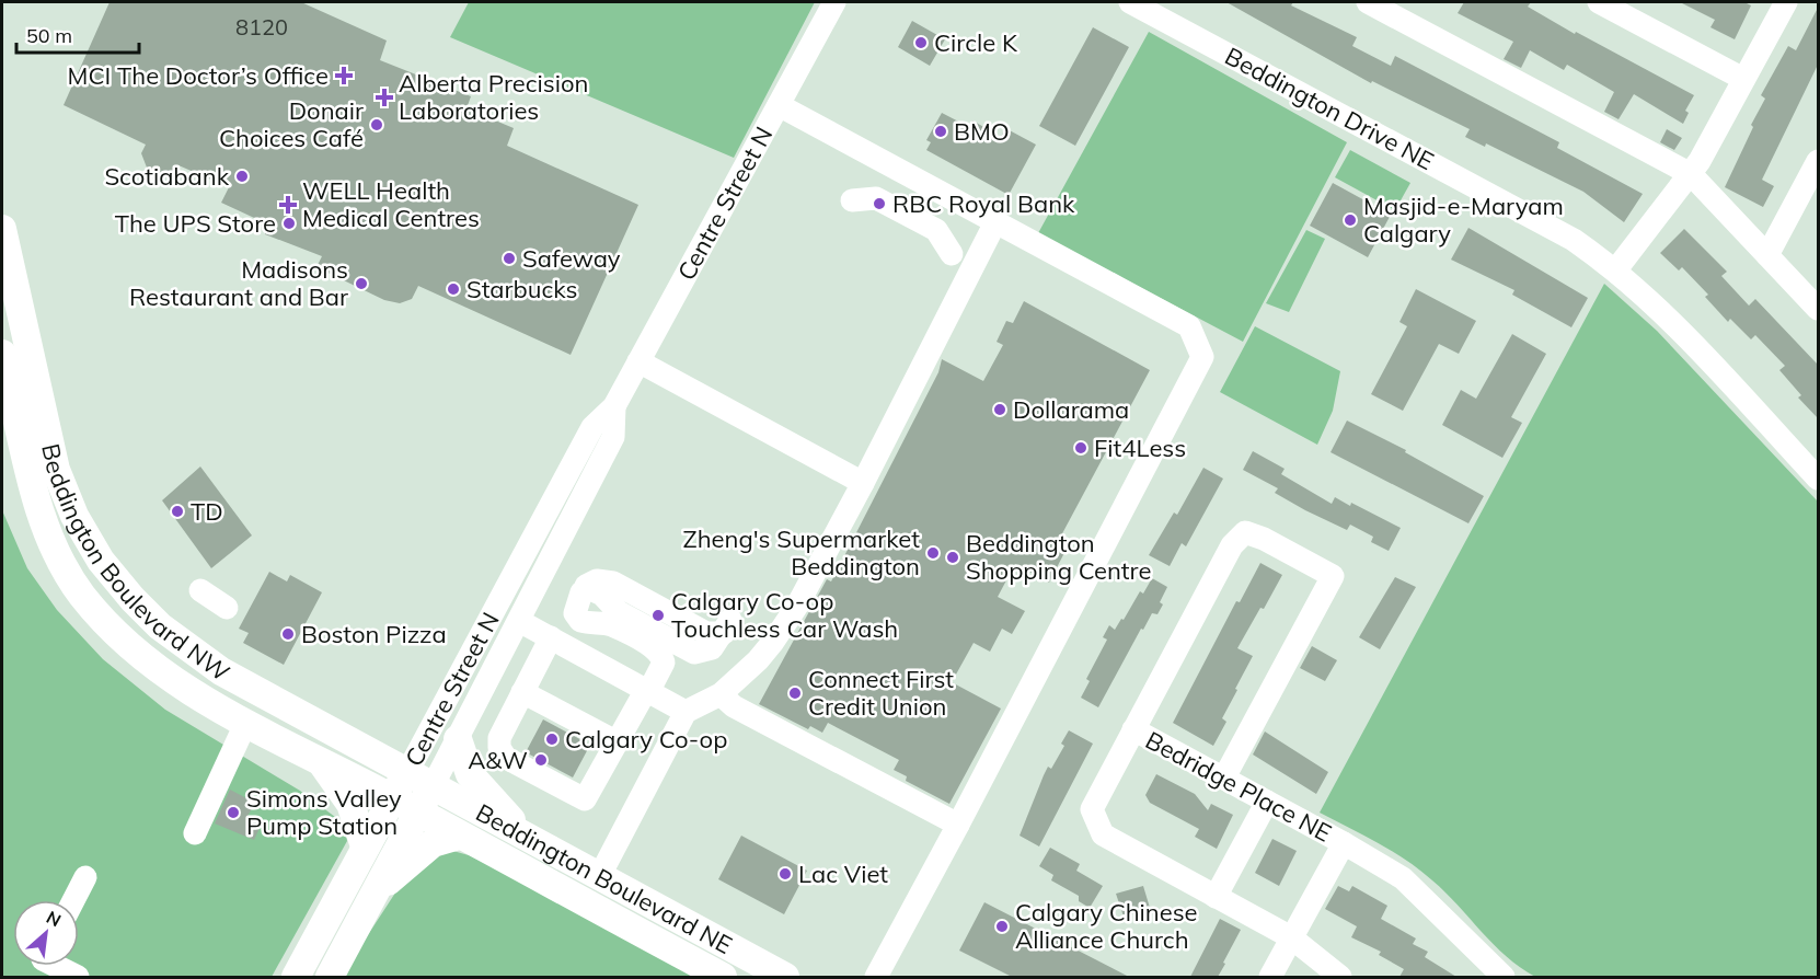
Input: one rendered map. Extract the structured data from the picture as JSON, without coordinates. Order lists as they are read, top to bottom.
{
  "streets": {
    "main road": ["Centre Street N", "Beddington Boulevard NW", "Beddington Boulevard NE"],
    "street": ["Beddington Drive NE", "Bedridge Place NE"]
  },
  "crossings": [
    ["Centre Street N", "Beddington Boulevard NW"],
    ["Centre Street N", "Beddington Boulevard NE"],
    ["Beddington Boulevard NW", "Beddington Boulevard NE"]
  ],
  "places": {
    "other": [
      "Circle K",
      "Donair Choices Café",
      "BMO",
      "Scotiabank",
      "RBC Royal Bank",
      "Masjid-e-Maryam Calgary",
      "The UPS Store",
      "Safeway",
      "Madisons Restaurant and Bar",
      "Starbucks",
      "Dollarama",
      "Fit4Less",
      "TD",
      "Zheng's Supermarket Beddington",
      "Beddington Shopping Centre",
      "Calgary Co-op Touchless Car Wash",
      "Boston Pizza",
      "Connect First Credit Union",
      "Calgary Co-op",
      "A&W",
      "Simons Valley Pump Station",
      "Lac Viet",
      "Calgary Chinese Alliance Church"
    ],
    "health": ["MCI The Doctor’s Office", "Alberta Precision Laboratories", "WELL Health Medical Centres"]
  },
  "house_numbers": ["8120"],
  "scale_bar": "50 m",
  "north": "top right"
}
